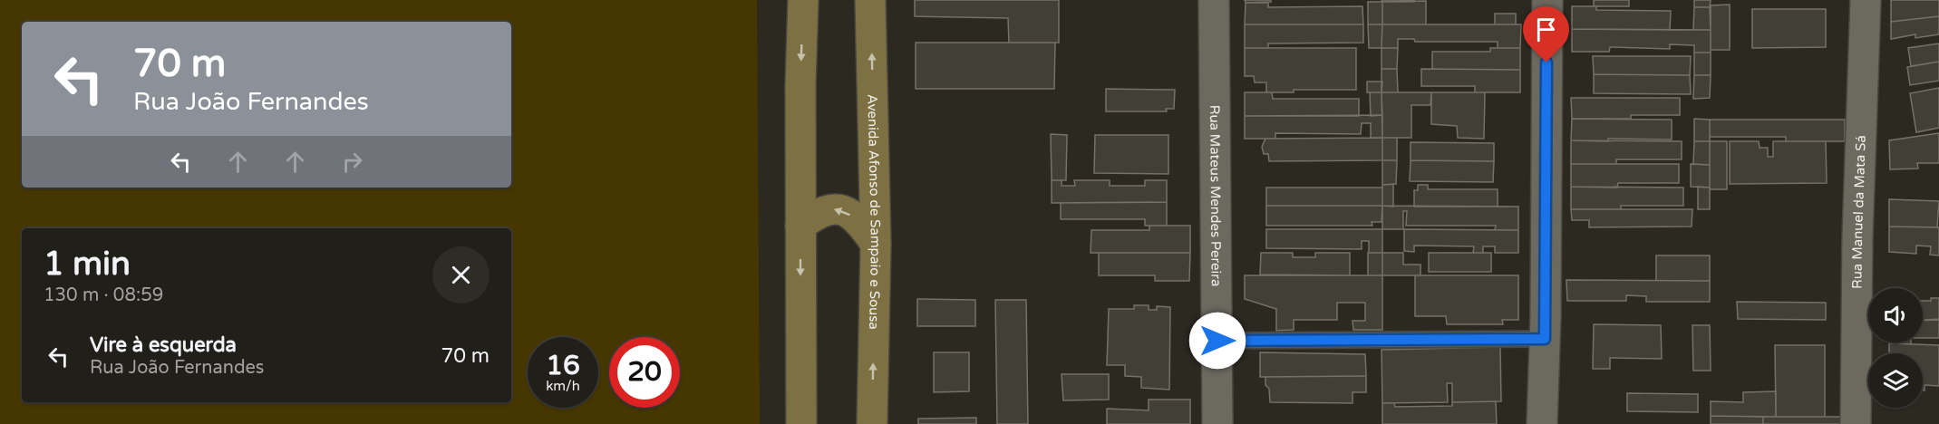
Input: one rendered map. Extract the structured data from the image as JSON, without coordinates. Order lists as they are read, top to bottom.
{
  "streets": {
    "main road": ["Avenida Afonso de Sampaio e Sousa"],
    "street": ["Rua Mateus Mendes Pereira", "Rua Manuel da Mata Sá"]
  },
  "page": {
    "turn": ["70 m", "Rua João Fernandes"],
    "heading": ["1 min", "130 m · 08:59"],
    "list": [
      {
        "name": "Vire à esquerda",
        "note": "Rua João Fernandes",
        "value": "70 m"
      }
    ],
    "speed": "16 km/h",
    "limit": "20"
  }
}
